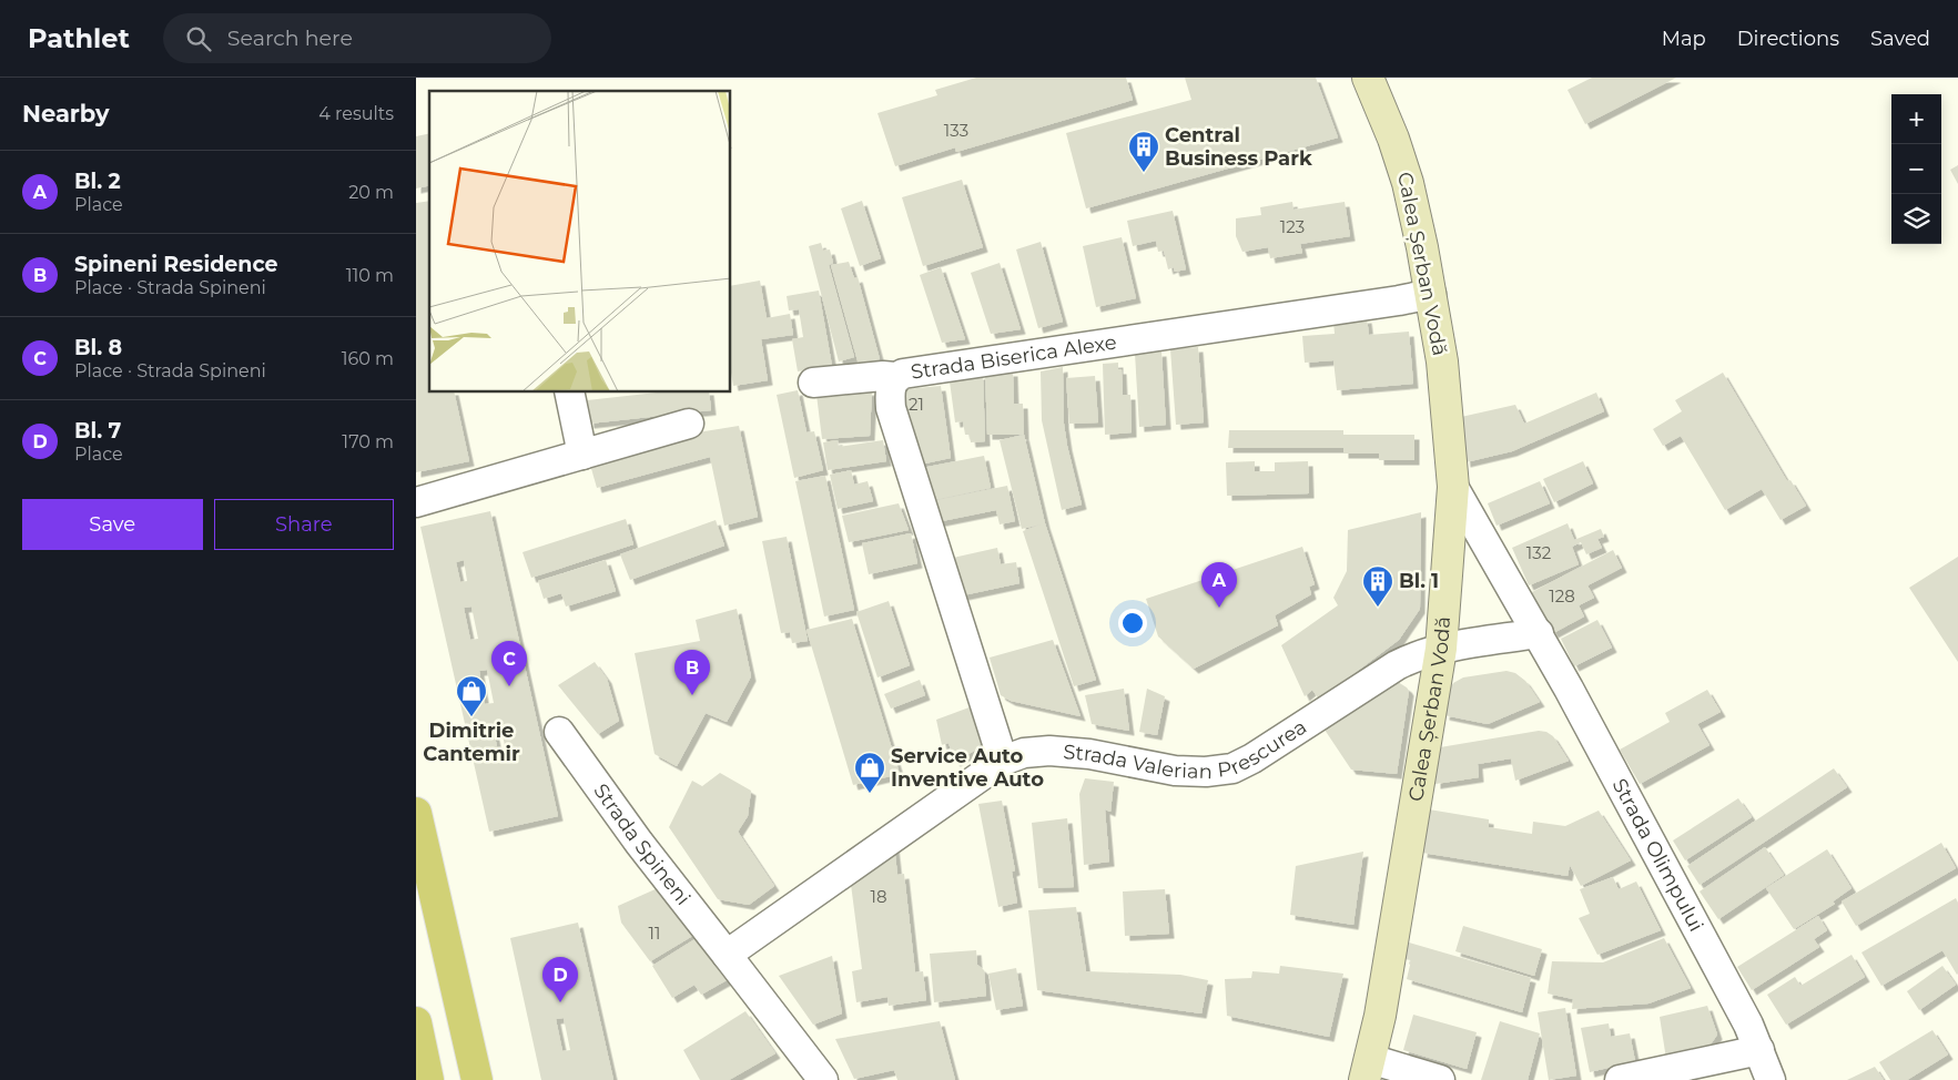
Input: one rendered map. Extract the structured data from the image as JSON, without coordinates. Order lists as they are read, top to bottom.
{
  "streets": {
    "street": [
      "Calea Șerban Vodă",
      "Strada Biserica Alexe",
      "Strada Valerian Prescurea",
      "Strada Spineni",
      "Strada Olimpului"
    ]
  },
  "crossings": [
    ["Calea Șerban Vodă", "Strada Biserica Alexe"],
    ["Calea Șerban Vodă", "Strada Valerian Prescurea"],
    ["Calea Șerban Vodă", "Strada Olimpului"],
    ["Strada Biserica Alexe", "Strada Valerian Prescurea"],
    ["Strada Valerian Prescurea", "Strada Spineni"]
  ],
  "places": {
    "building": ["Central Business Park", "Bl. 1"],
    "shop": ["Dimitrie Cantemir", "Service Auto Inventive Auto"]
  },
  "house_numbers": [
    "133",
    "123",
    "21",
    "132",
    "128",
    "18",
    "11"
  ],
  "page": {
    "header": "Pathlet",
    "search": "Search here",
    "nav": ["Map", "Directions", "Saved"],
    "heading": ["Nearby", "4 results"],
    "map_buttons": ["+", "−"],
    "list": [
      {
        "mark": "A",
        "name": "Bl. 2",
        "note": "Place",
        "value": "20 m"
      },
      {
        "mark": "B",
        "name": "Spineni Residence",
        "note": "Place · Strada Spineni",
        "value": "110 m"
      },
      {
        "mark": "C",
        "name": "Bl. 8",
        "note": "Place · Strada Spineni",
        "value": "160 m"
      },
      {
        "mark": "D",
        "name": "Bl. 7",
        "note": "Place",
        "value": "170 m"
      }
    ],
    "buttons": ["Save", "Share"],
    "pins": [
      "A",
      "C",
      "B",
      "D"
    ]
  }
}
